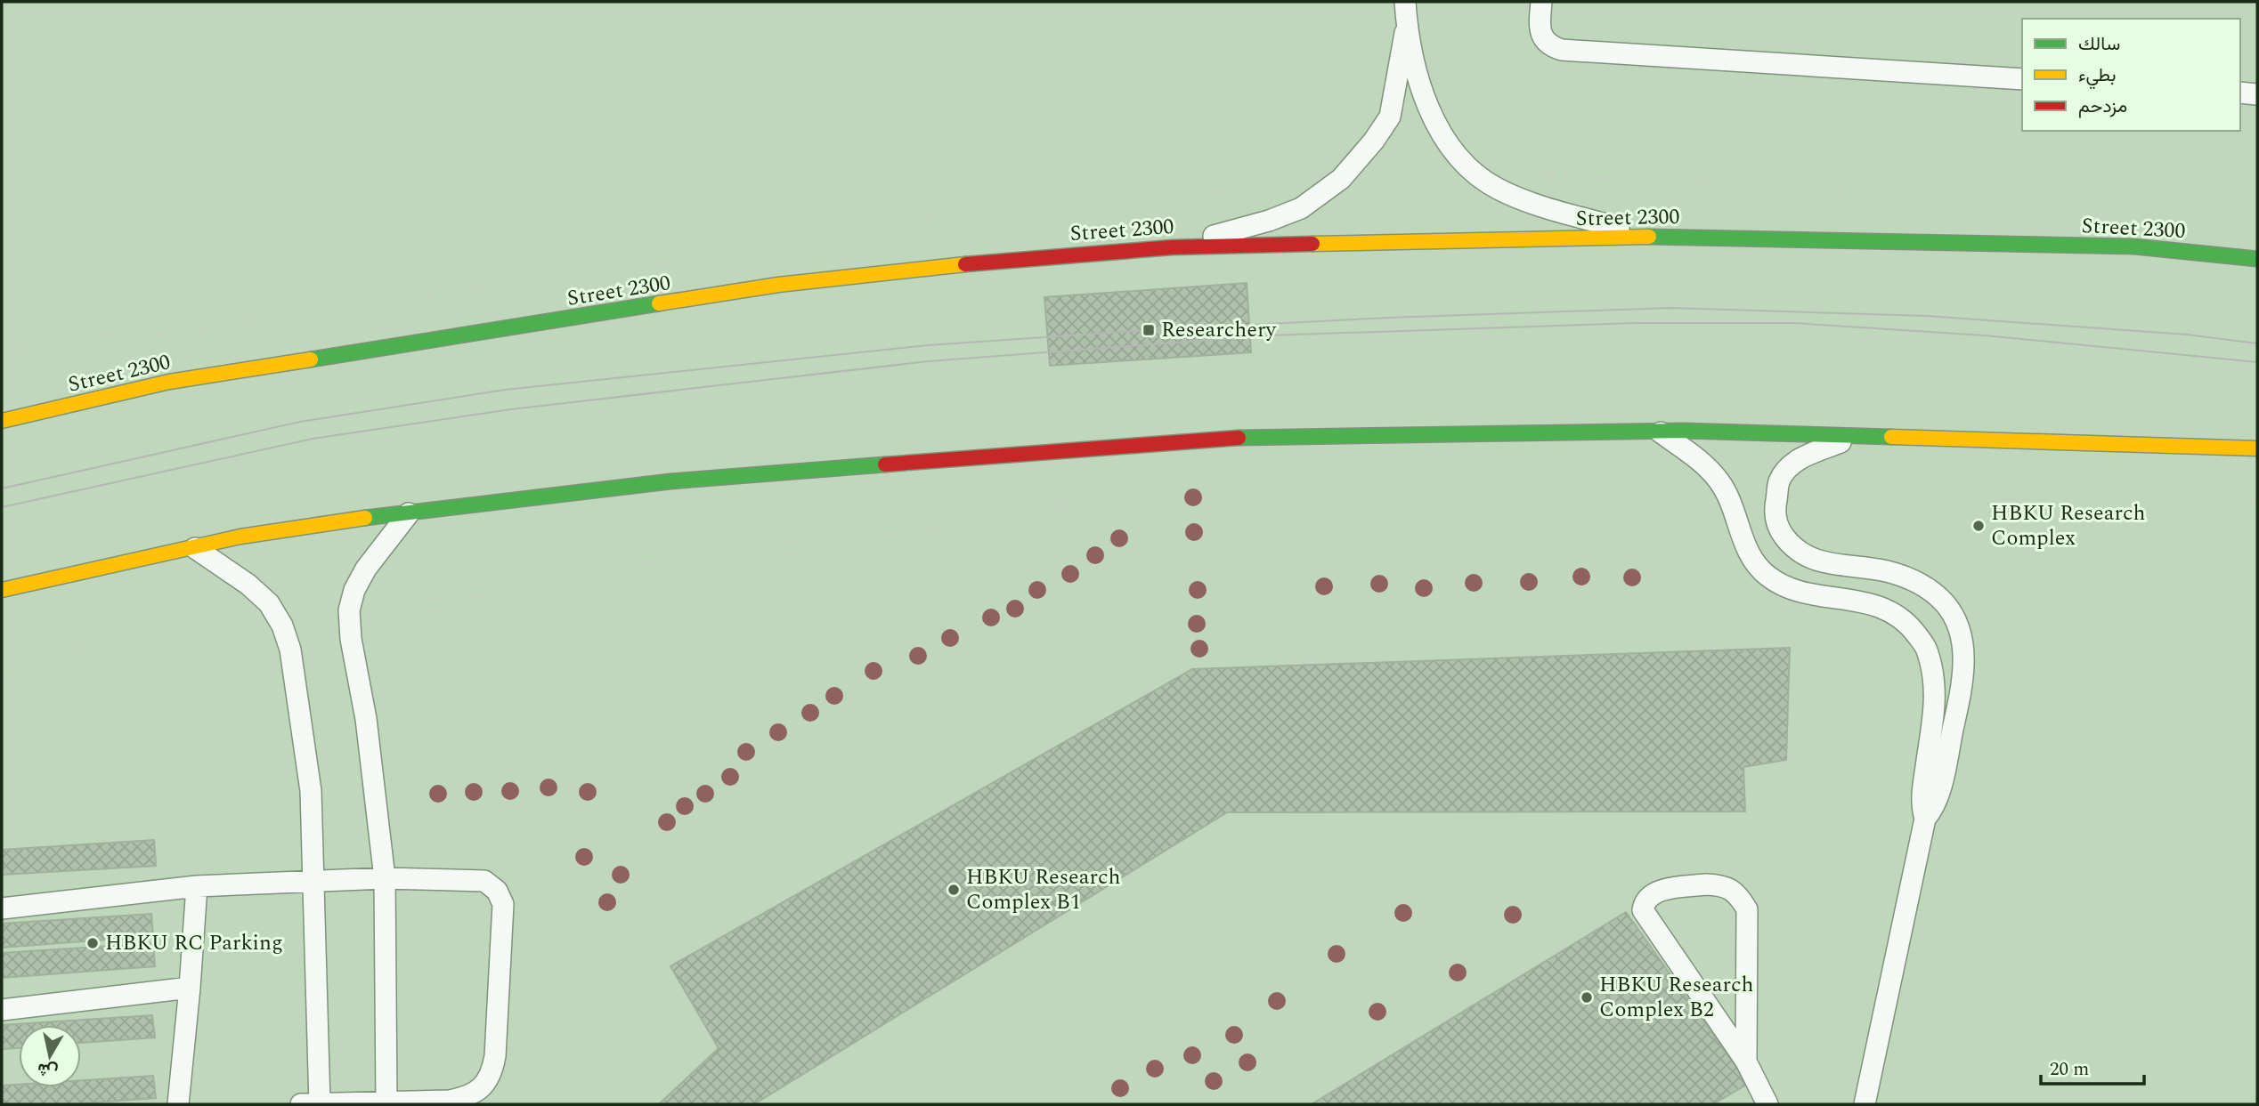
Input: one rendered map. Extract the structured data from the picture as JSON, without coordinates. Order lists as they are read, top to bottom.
{
  "streets": {
    "street": ["Street 2300"]
  },
  "places": {
    "transit": ["Researchery"],
    "other": [
      "HBKU Research Complex",
      "HBKU Research Complex B1",
      "HBKU RC Parking",
      "HBKU Research Complex B2"
    ]
  },
  "legend": ["سالك", "بطيء", "مزدحم"],
  "scale_bar": "20 m",
  "north": "bottom"
}
